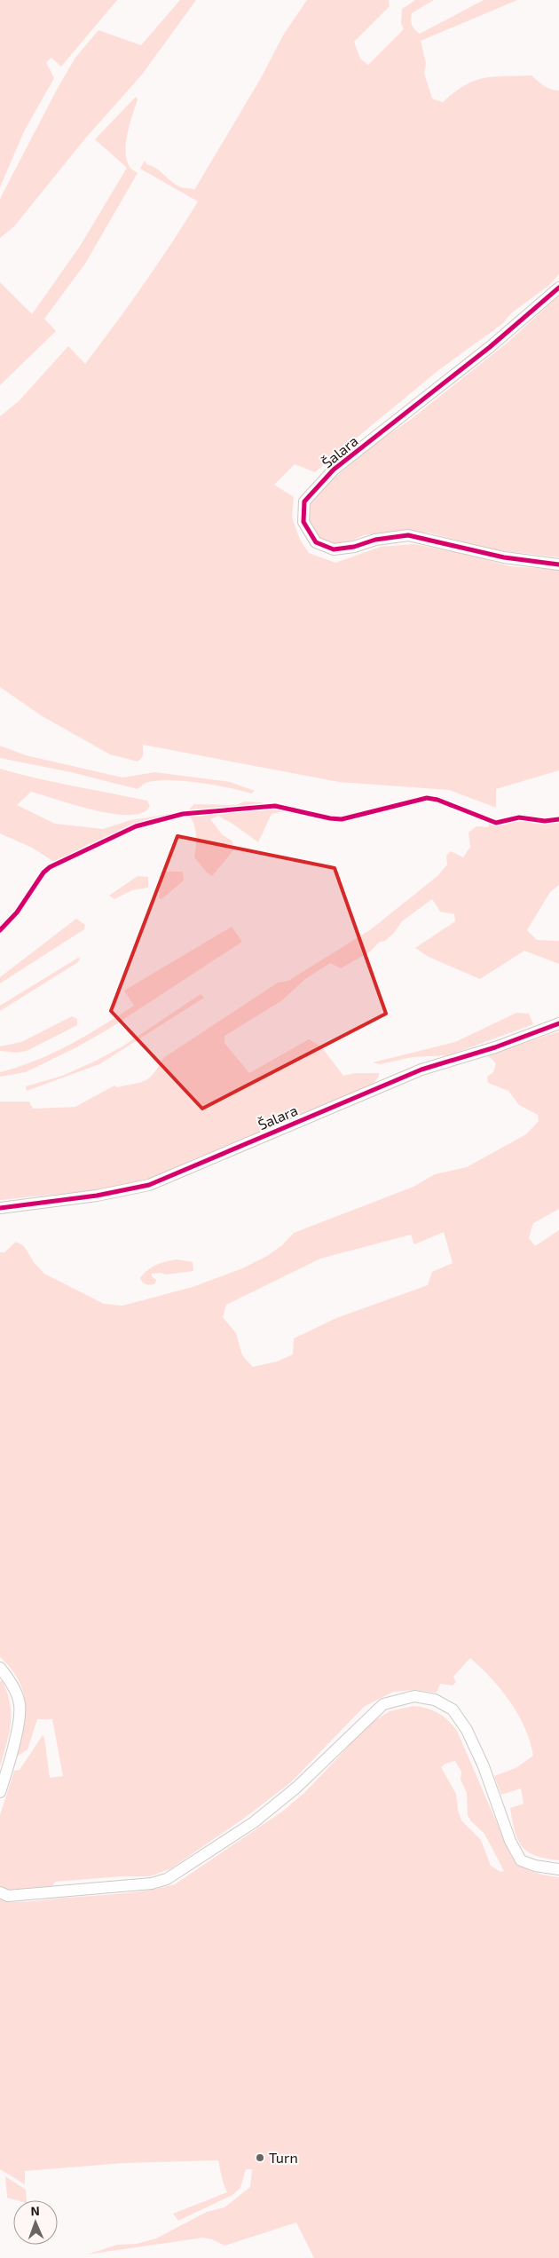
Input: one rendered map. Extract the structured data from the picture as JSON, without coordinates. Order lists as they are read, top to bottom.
{
  "streets": {
    "street": ["Šalara"]
  },
  "places": ["Turn"],
  "north": "top"
}
